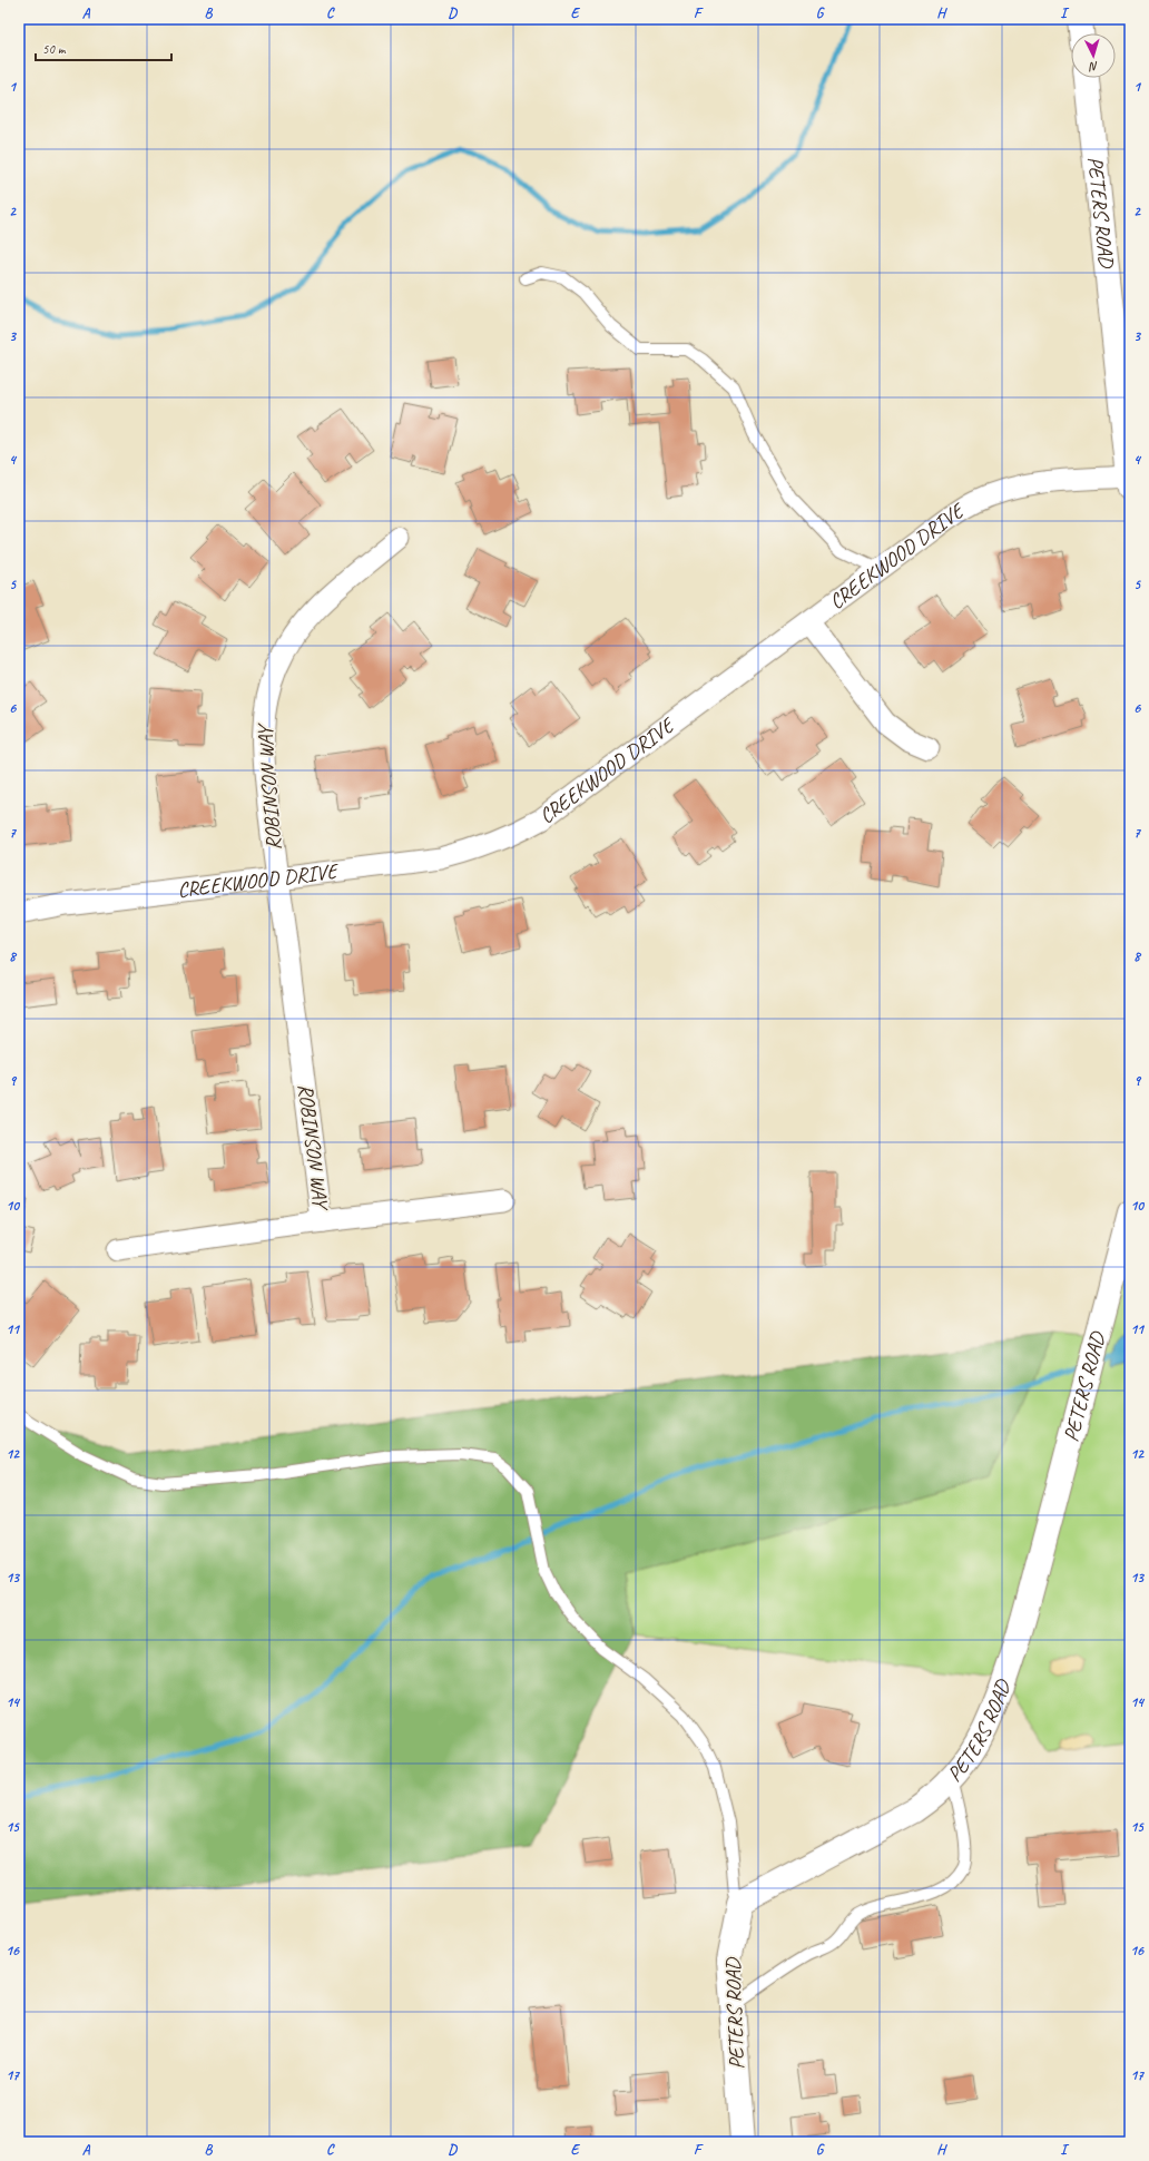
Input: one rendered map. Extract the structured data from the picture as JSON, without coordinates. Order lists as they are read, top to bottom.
{
  "streets": {
    "street": ["PETERS ROAD", "CREEKWOOD DRIVE", "ROBINSON WAY"]
  },
  "crossings": [
    ["PETERS ROAD", "CREEKWOOD DRIVE"],
    ["CREEKWOOD DRIVE", "ROBINSON WAY"]
  ],
  "scale_bar": "50 m",
  "north": "bottom",
  "grid": {
    "columns": [
      "A",
      "B",
      "C",
      "D",
      "E",
      "F",
      "G",
      "H",
      "I"
    ],
    "rows": [
      "1",
      "2",
      "3",
      "4",
      "5",
      "6",
      "7",
      "8",
      "9",
      "10",
      "11",
      "12",
      "13",
      "14",
      "15",
      "16",
      "17"
    ]
  }
}
